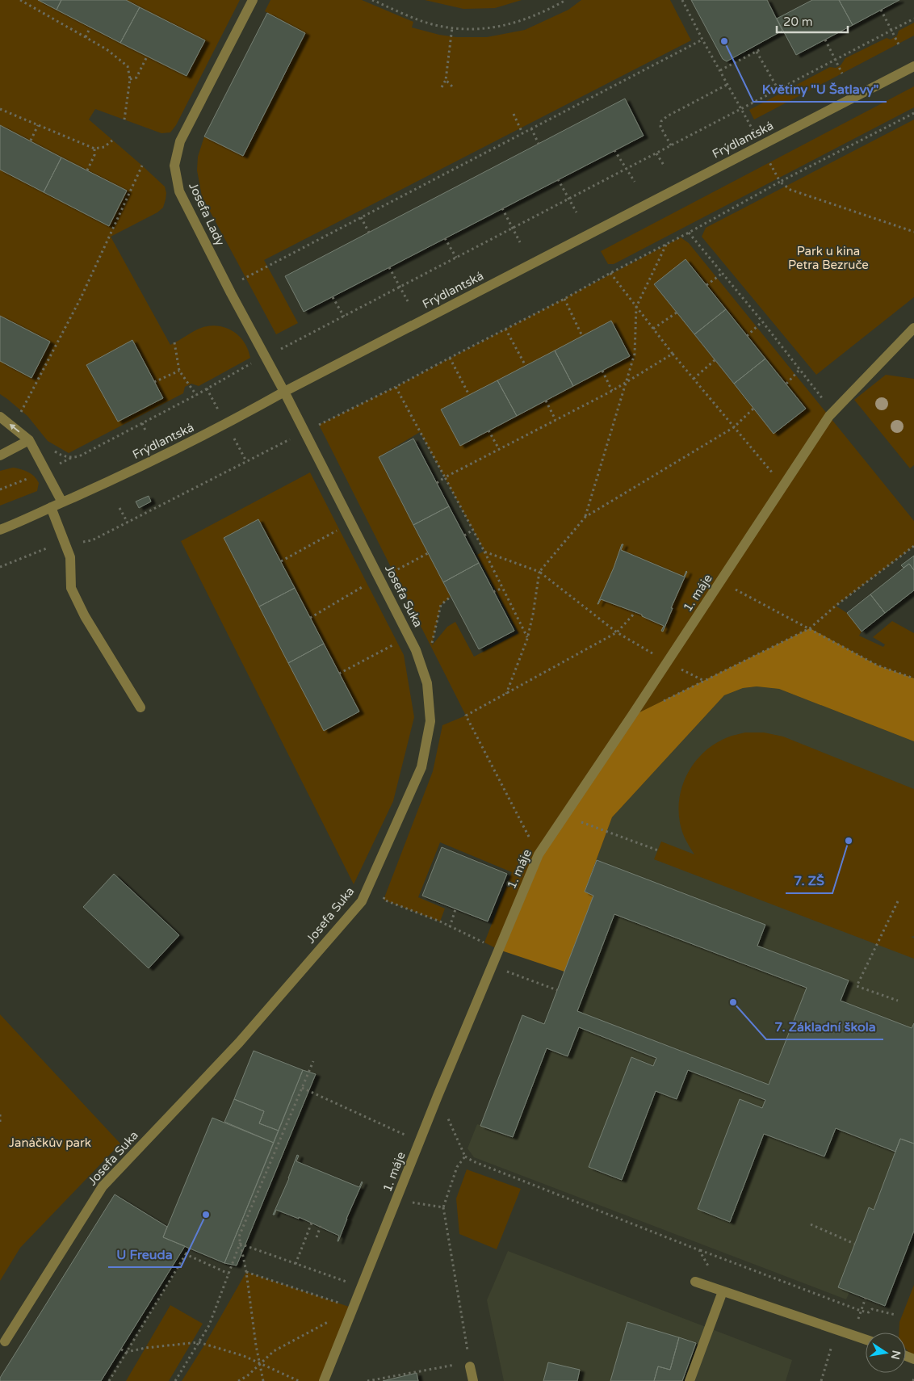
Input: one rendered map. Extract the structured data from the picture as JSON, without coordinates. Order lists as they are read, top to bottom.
{
  "streets": {
    "street": [
      "Frýdlantská",
      "Josefa Lady",
      "1. máje",
      "Josefa Suka"
    ]
  },
  "crossings": [
    ["Frýdlantská", "Josefa Lady"],
    ["Frýdlantská", "Josefa Suka"],
    ["Josefa Lady", "Josefa Suka"]
  ],
  "parks": ["Park u kina Petra Bezruče", "Janáčkův park"],
  "places": [
    "Květiny \"U Šatlavy\"",
    "7. ZŠ",
    "7. Základní škola",
    "U Freuda"
  ],
  "scale_bar": "20 m",
  "north": "right"
}
